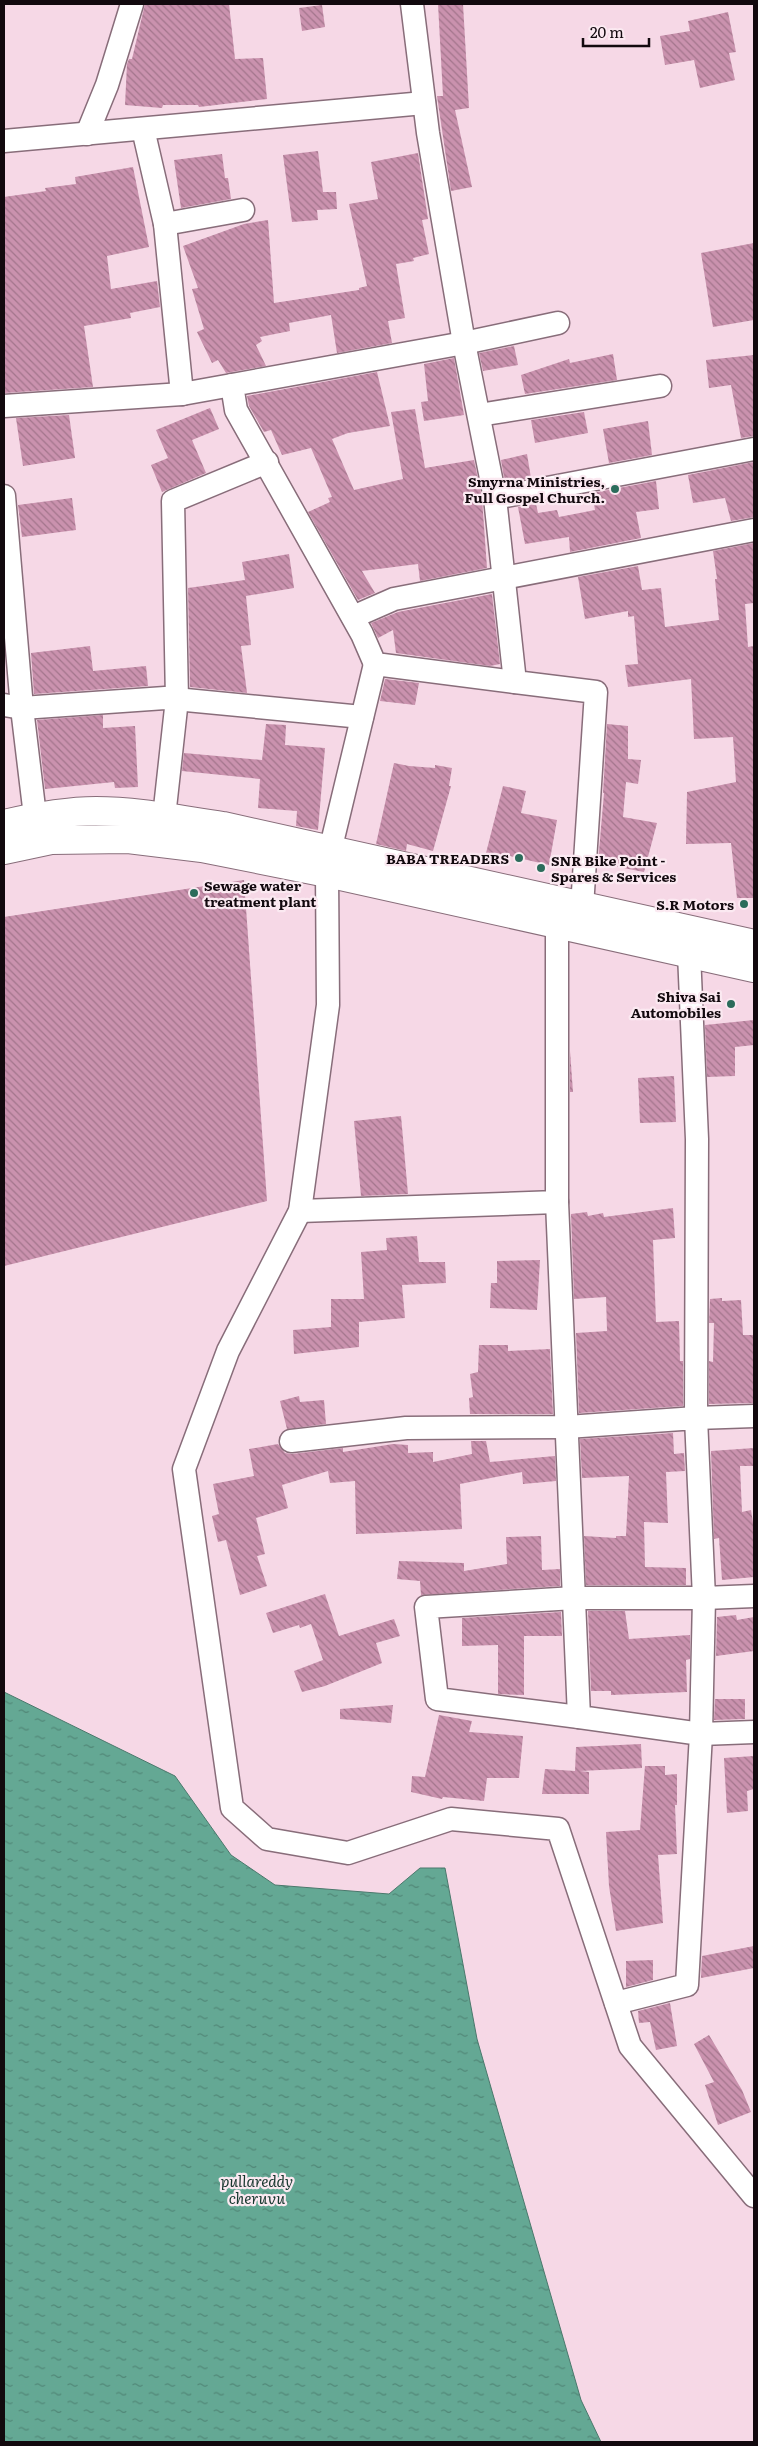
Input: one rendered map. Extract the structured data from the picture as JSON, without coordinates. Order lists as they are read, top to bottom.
{
  "water": ["pullareddy cheruvu"],
  "places": [
    "Smyrna Ministries, Full Gospel Church.",
    "BABA TREADERS",
    "SNR Bike Point - Spares & Services",
    "Sewage water treatment plant",
    "S.R Motors",
    "Shiva Sai Automobiles"
  ],
  "scale_bar": "20 m"
}
